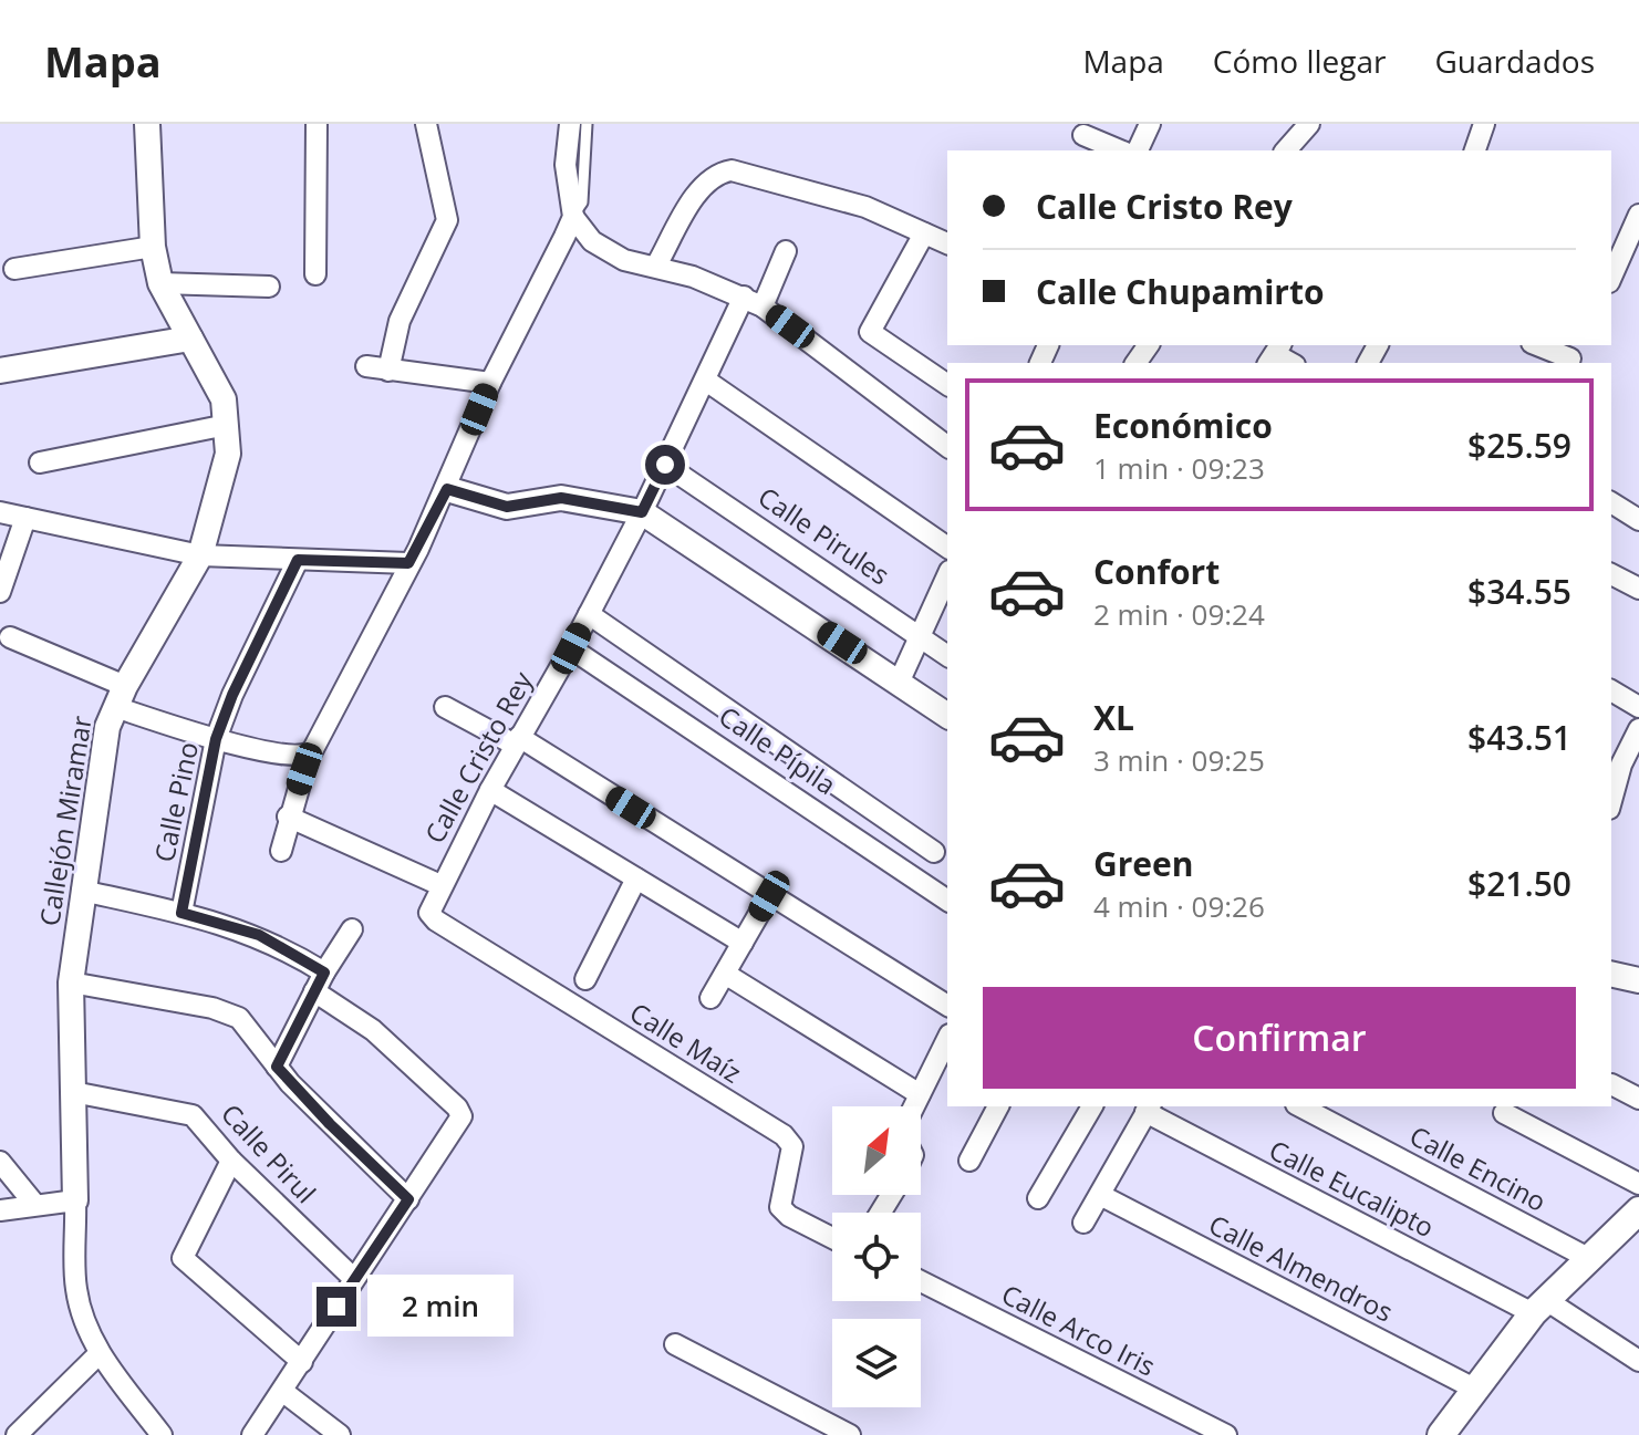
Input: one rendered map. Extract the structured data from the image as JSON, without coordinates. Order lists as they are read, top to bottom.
{
  "streets": {
    "street": [
      "Calle Pirules",
      "Calle Pípila",
      "Calle Cristo Rey",
      "Calle Pino",
      "Callejón Miramar",
      "Calle Maíz",
      "Calle Pirul",
      "Calle Encino",
      "Calle Eucalipto",
      "Calle Almendros",
      "Calle Arco Iris"
    ]
  },
  "crossings": [
    ["Calle Pirules", "Calle Cristo Rey"],
    ["Calle Pípila", "Calle Cristo Rey"],
    ["Calle Cristo Rey", "Calle Maíz"],
    ["Callejón Miramar", "Calle Pirul"]
  ],
  "north": "top right",
  "page": {
    "header": "Mapa",
    "nav": ["Mapa", "Cómo llegar", "Guardados"],
    "banner": ["Calle Cristo Rey", "Calle Chupamirto"],
    "list": [
      {
        "name": "Económico",
        "note": "1 min · 09:23",
        "value": "$25.59"
      },
      {
        "name": "Confort",
        "note": "2 min · 09:24",
        "value": "$34.55"
      },
      {
        "name": "XL",
        "note": "3 min · 09:25",
        "value": "$43.51"
      },
      {
        "name": "Green",
        "note": "4 min · 09:26",
        "value": "$21.50"
      }
    ],
    "buttons": "Confirmar",
    "bubble": "2 min"
  }
}
